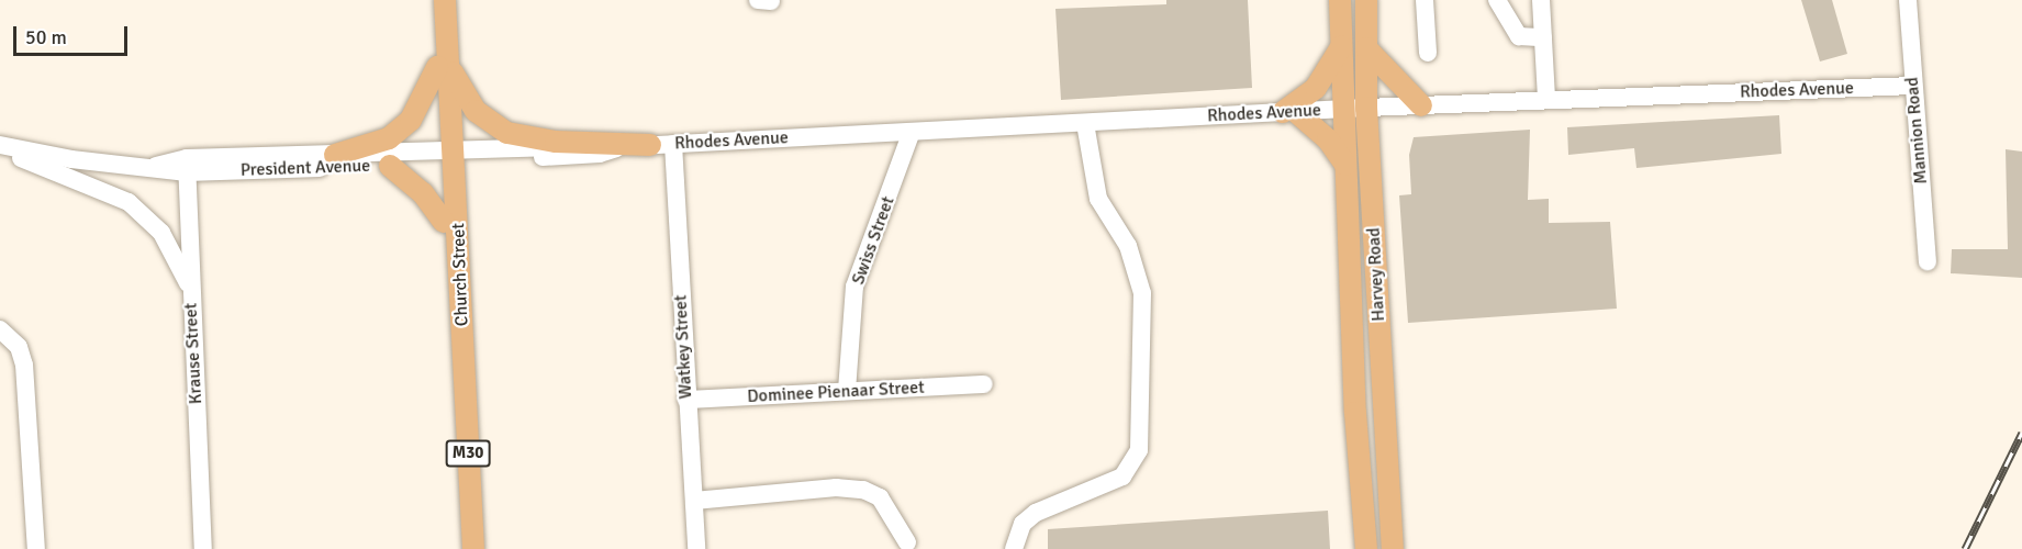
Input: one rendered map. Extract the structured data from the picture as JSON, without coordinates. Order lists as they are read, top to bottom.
{
  "streets": {
    "main road": ["Church Street", "Harvey Road", "M30"],
    "street": [
      "Rhodes Avenue",
      "Mannion Road",
      "President Avenue",
      "Swiss Street",
      "Watkey Street",
      "Krause Street",
      "Dominee Pienaar Street"
    ]
  },
  "crossings": [
    ["Rhodes Avenue", "Mannion Road"],
    ["Rhodes Avenue", "President Avenue"],
    ["Rhodes Avenue", "Swiss Street"],
    ["Rhodes Avenue", "Church Street"],
    ["Rhodes Avenue", "Harvey Road"],
    ["Rhodes Avenue", "Watkey Street"],
    ["President Avenue", "Church Street"],
    ["President Avenue", "Krause Street"],
    ["Swiss Street", "Dominee Pienaar Street"],
    ["Watkey Street", "Dominee Pienaar Street"]
  ],
  "scale_bar": "50 m"
}
